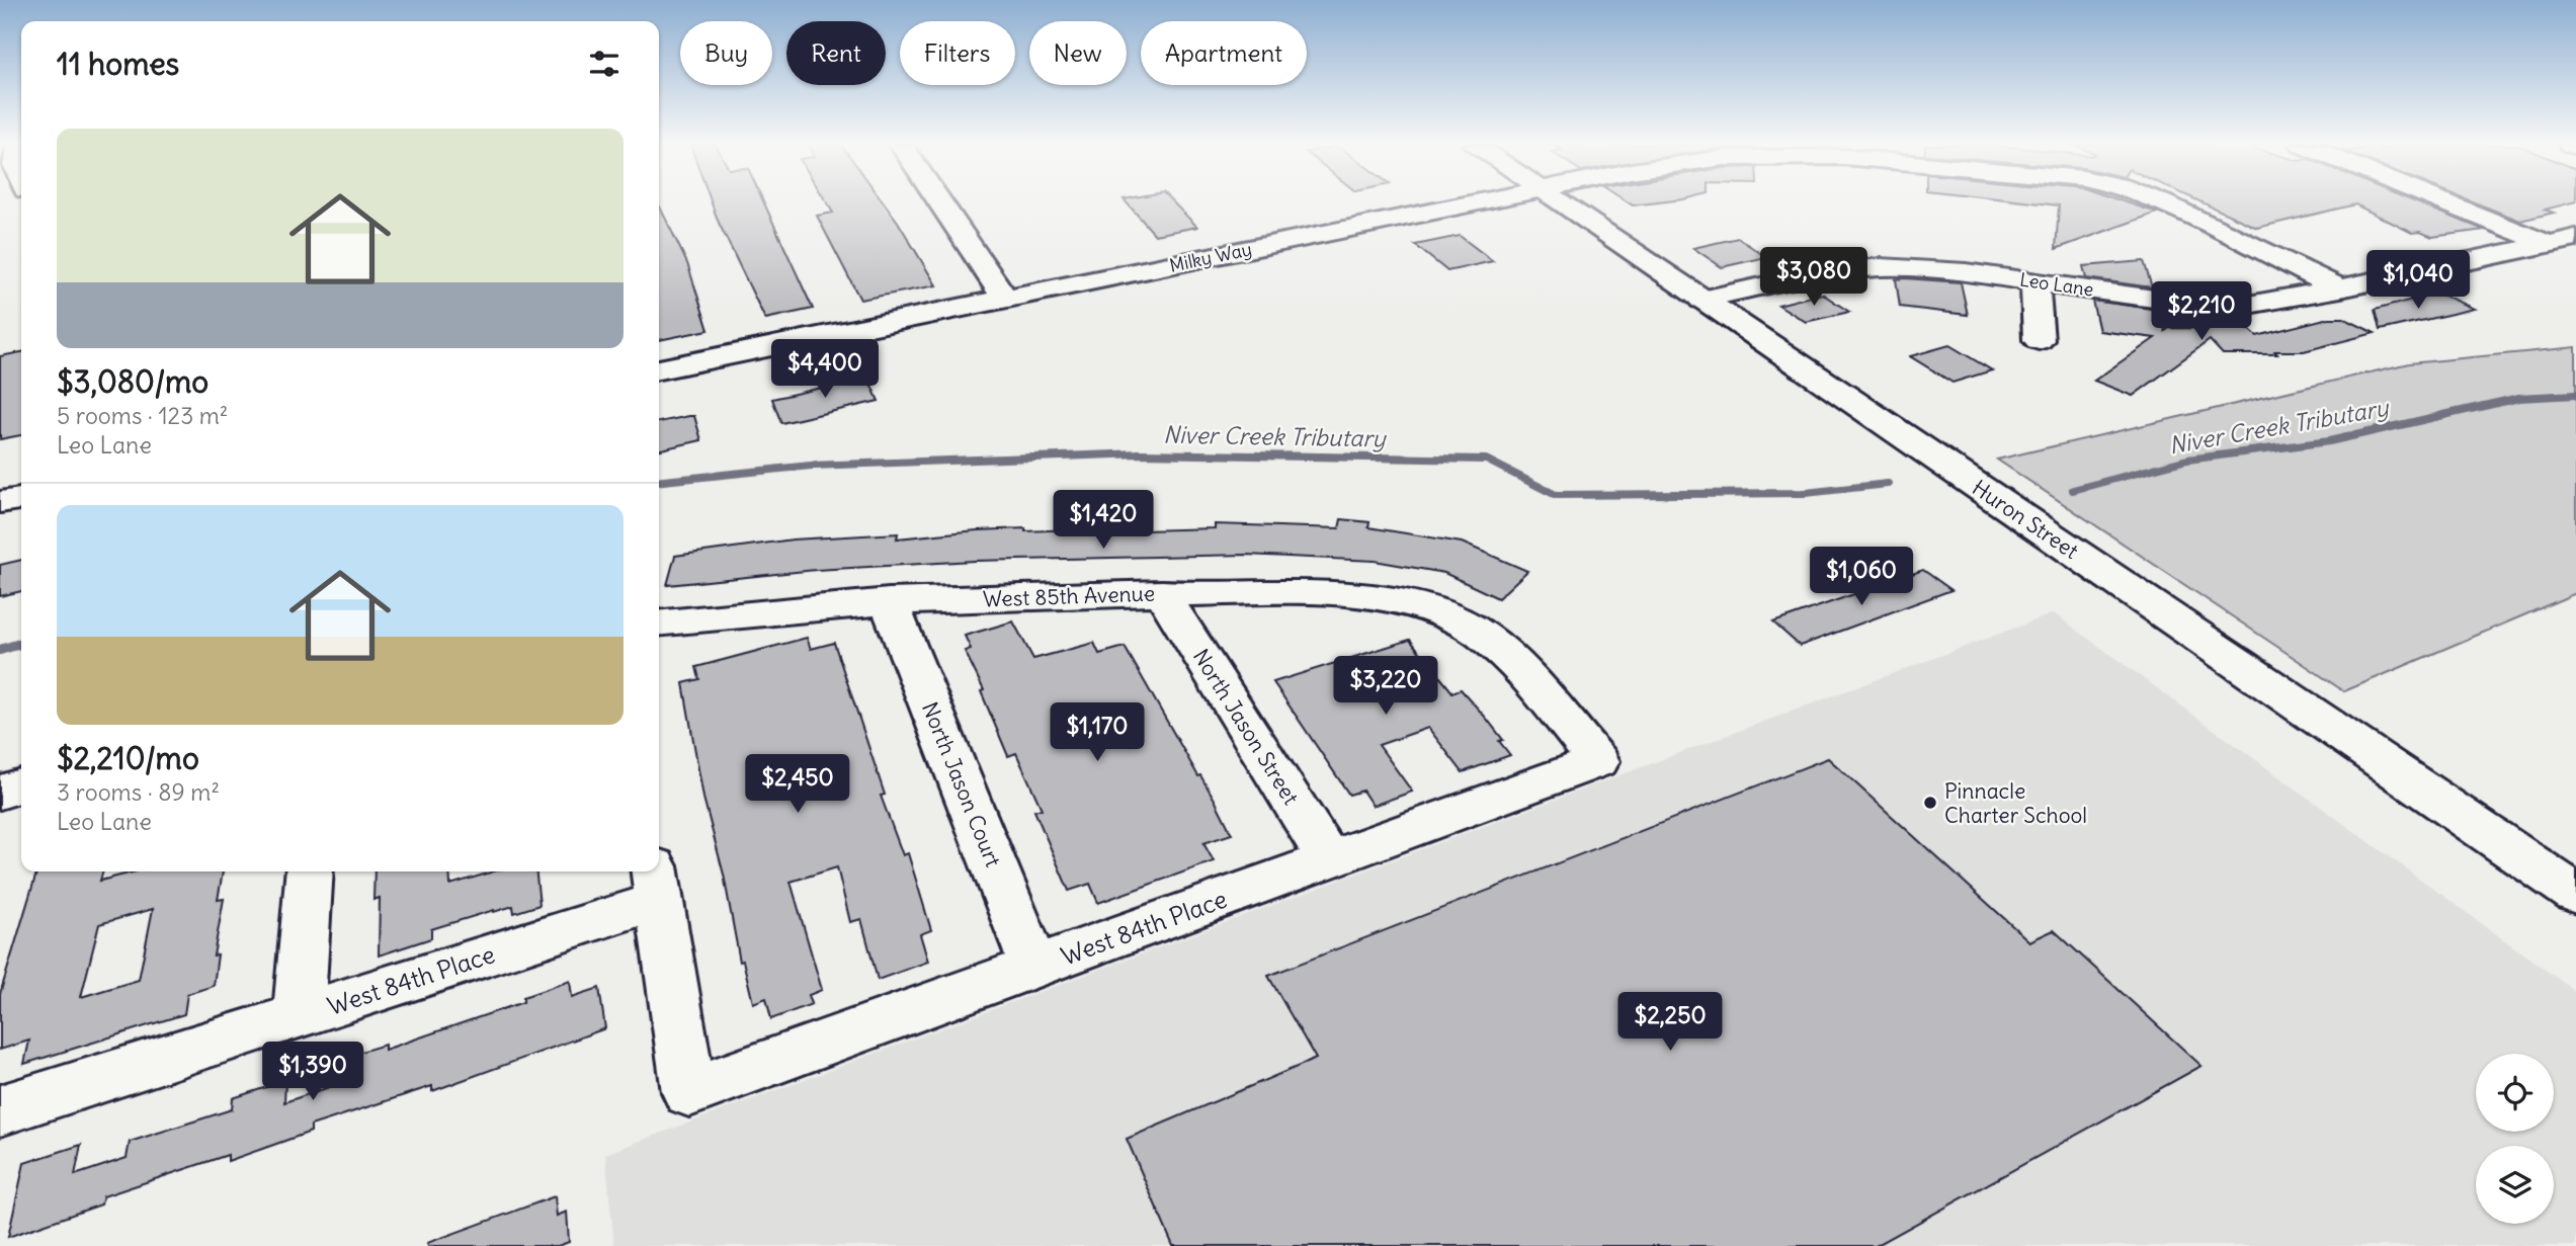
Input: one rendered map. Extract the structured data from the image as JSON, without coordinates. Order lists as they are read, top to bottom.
{
  "streets": {
    "street": [
      "Milky Way",
      "Leo Lane",
      "Huron Street",
      "West 85th Avenue",
      "North Jason Street",
      "North Jason Court",
      "West 84th Place"
    ]
  },
  "crossings": [
    ["Milky Way", "Leo Lane"],
    ["Leo Lane", "Huron Street"],
    ["West 85th Avenue", "North Jason Street"],
    ["West 85th Avenue", "North Jason Court"],
    ["West 85th Avenue", "West 84th Place"],
    ["North Jason Street", "West 84th Place"],
    ["North Jason Court", "West 84th Place"]
  ],
  "water": ["Niver Creek Tributary"],
  "places": ["Pinnacle Charter School"],
  "page": {
    "chip": [
      "Buy",
      "Rent",
      "Filters",
      "New",
      "Apartment"
    ],
    "heading": "11 homes",
    "list": [
      {
        "name": "$3,080/mo",
        "note": "5 rooms · 123 m² · Leo Lane"
      },
      {
        "name": "$2,210/mo",
        "note": "3 rooms · 89 m² · Leo Lane"
      }
    ],
    "price": [
      "$3,080",
      "$1,040",
      "$2,210",
      "$4,400",
      "$1,420",
      "$1,060",
      "$3,220",
      "$1,170",
      "$2,450",
      "$2,250",
      "$1,390"
    ]
  }
}
